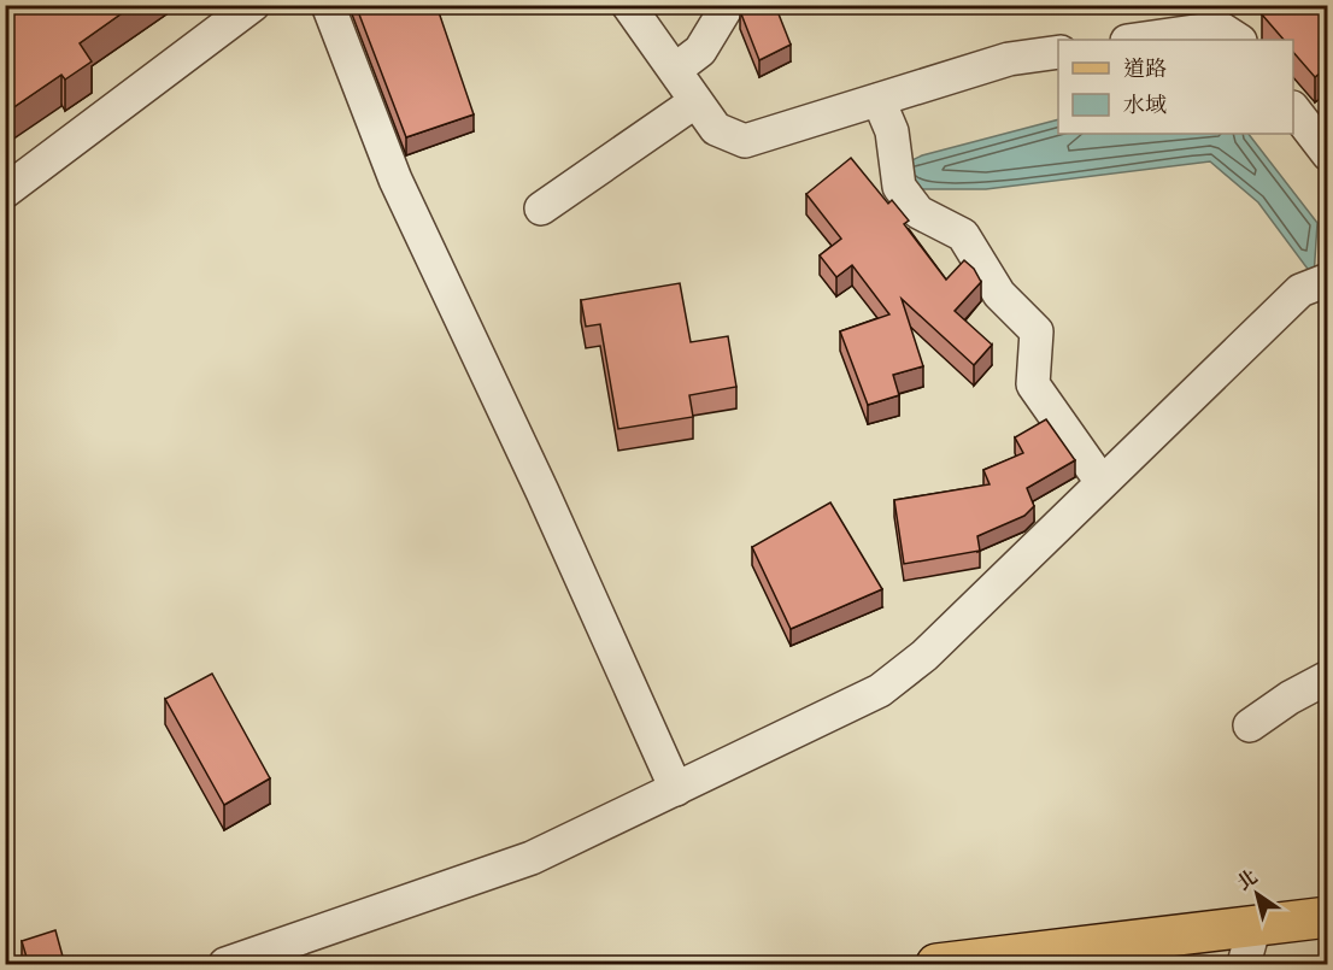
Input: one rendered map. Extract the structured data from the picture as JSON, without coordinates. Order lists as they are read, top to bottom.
{
  "legend": ["道路", "水域"],
  "north": "top left"
}
